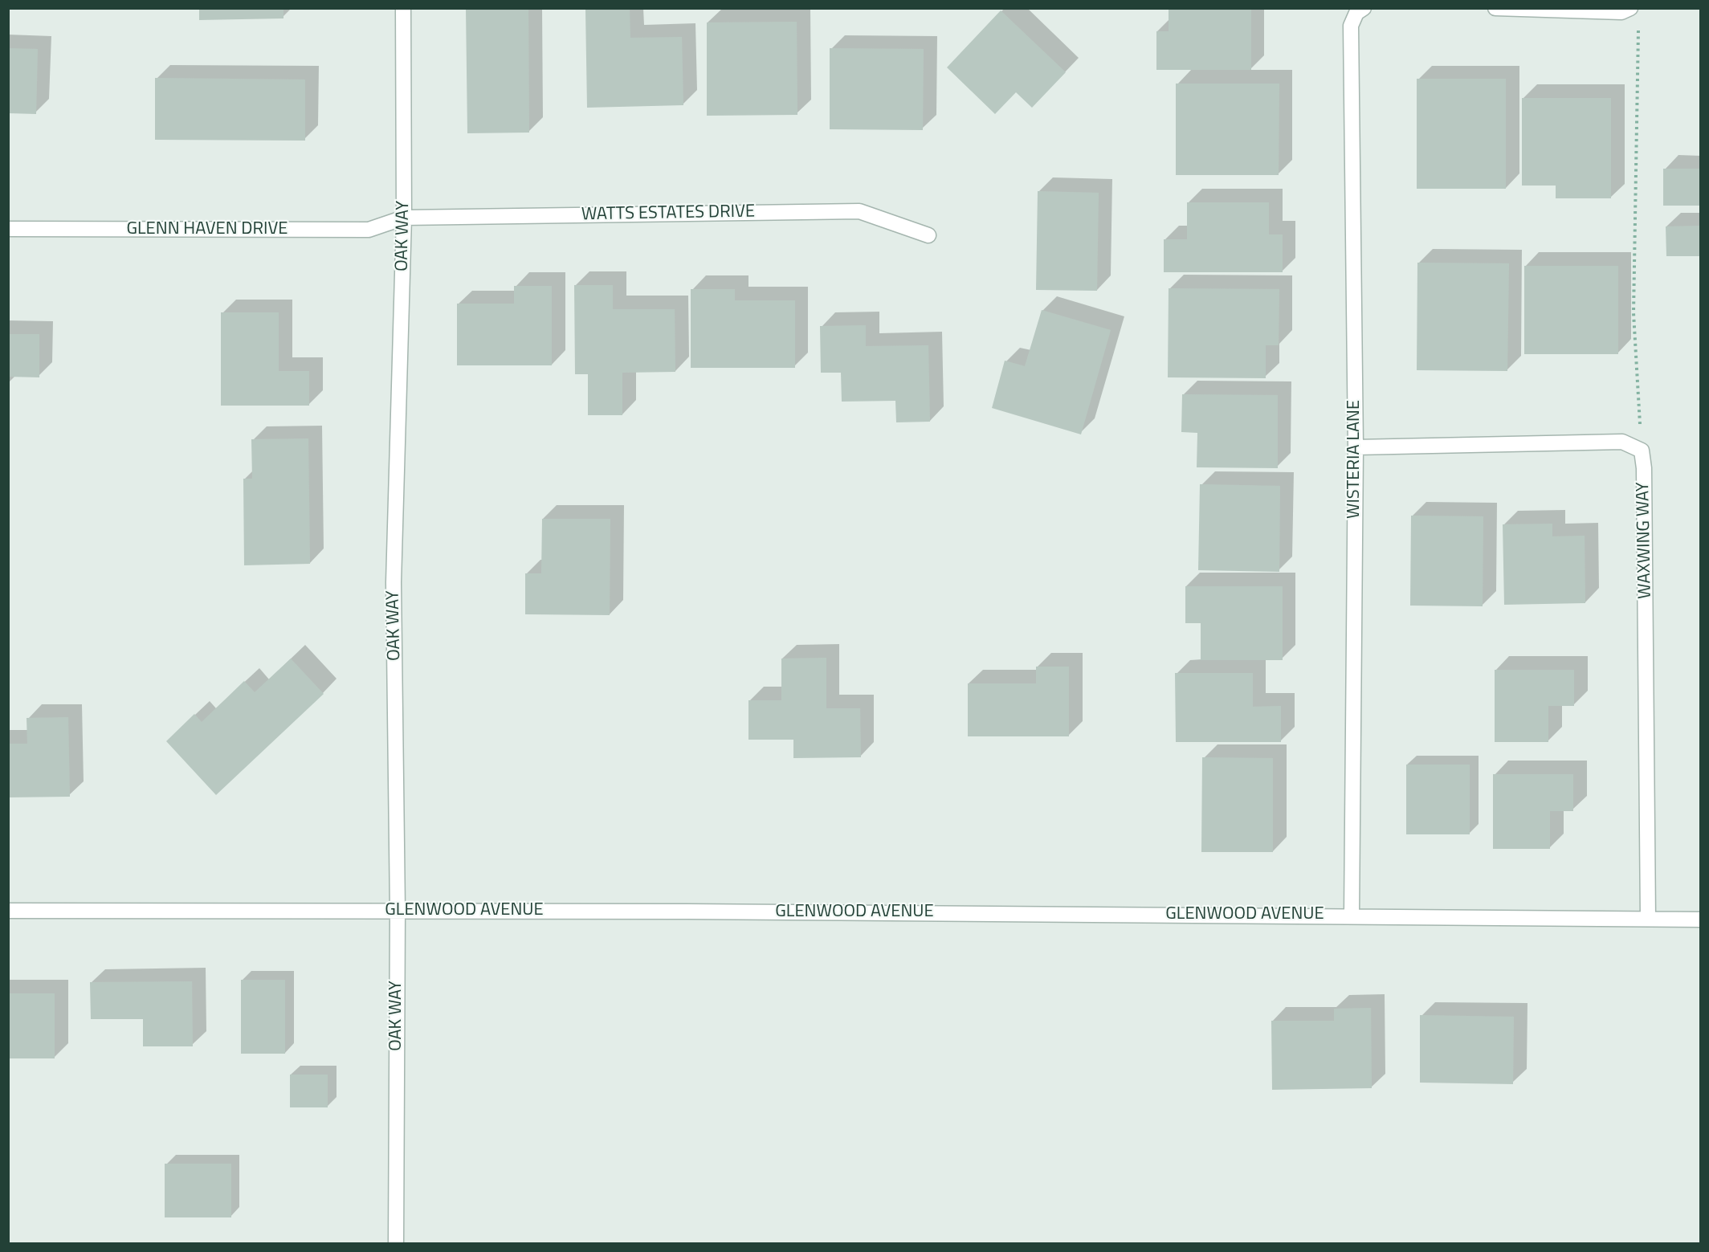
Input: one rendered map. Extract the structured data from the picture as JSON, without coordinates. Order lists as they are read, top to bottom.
{
  "streets": {
    "street": [
      "WATTS ESTATES DRIVE",
      "GLENN HAVEN DRIVE",
      "OAK WAY",
      "WISTERIA LANE",
      "WAXWING WAY",
      "GLENWOOD AVENUE"
    ]
  },
  "crossings": [
    ["WATTS ESTATES DRIVE", "GLENN HAVEN DRIVE"],
    ["WATTS ESTATES DRIVE", "OAK WAY"],
    ["GLENN HAVEN DRIVE", "OAK WAY"],
    ["OAK WAY", "GLENWOOD AVENUE"],
    ["WISTERIA LANE", "GLENWOOD AVENUE"],
    ["WAXWING WAY", "GLENWOOD AVENUE"]
  ]
}
